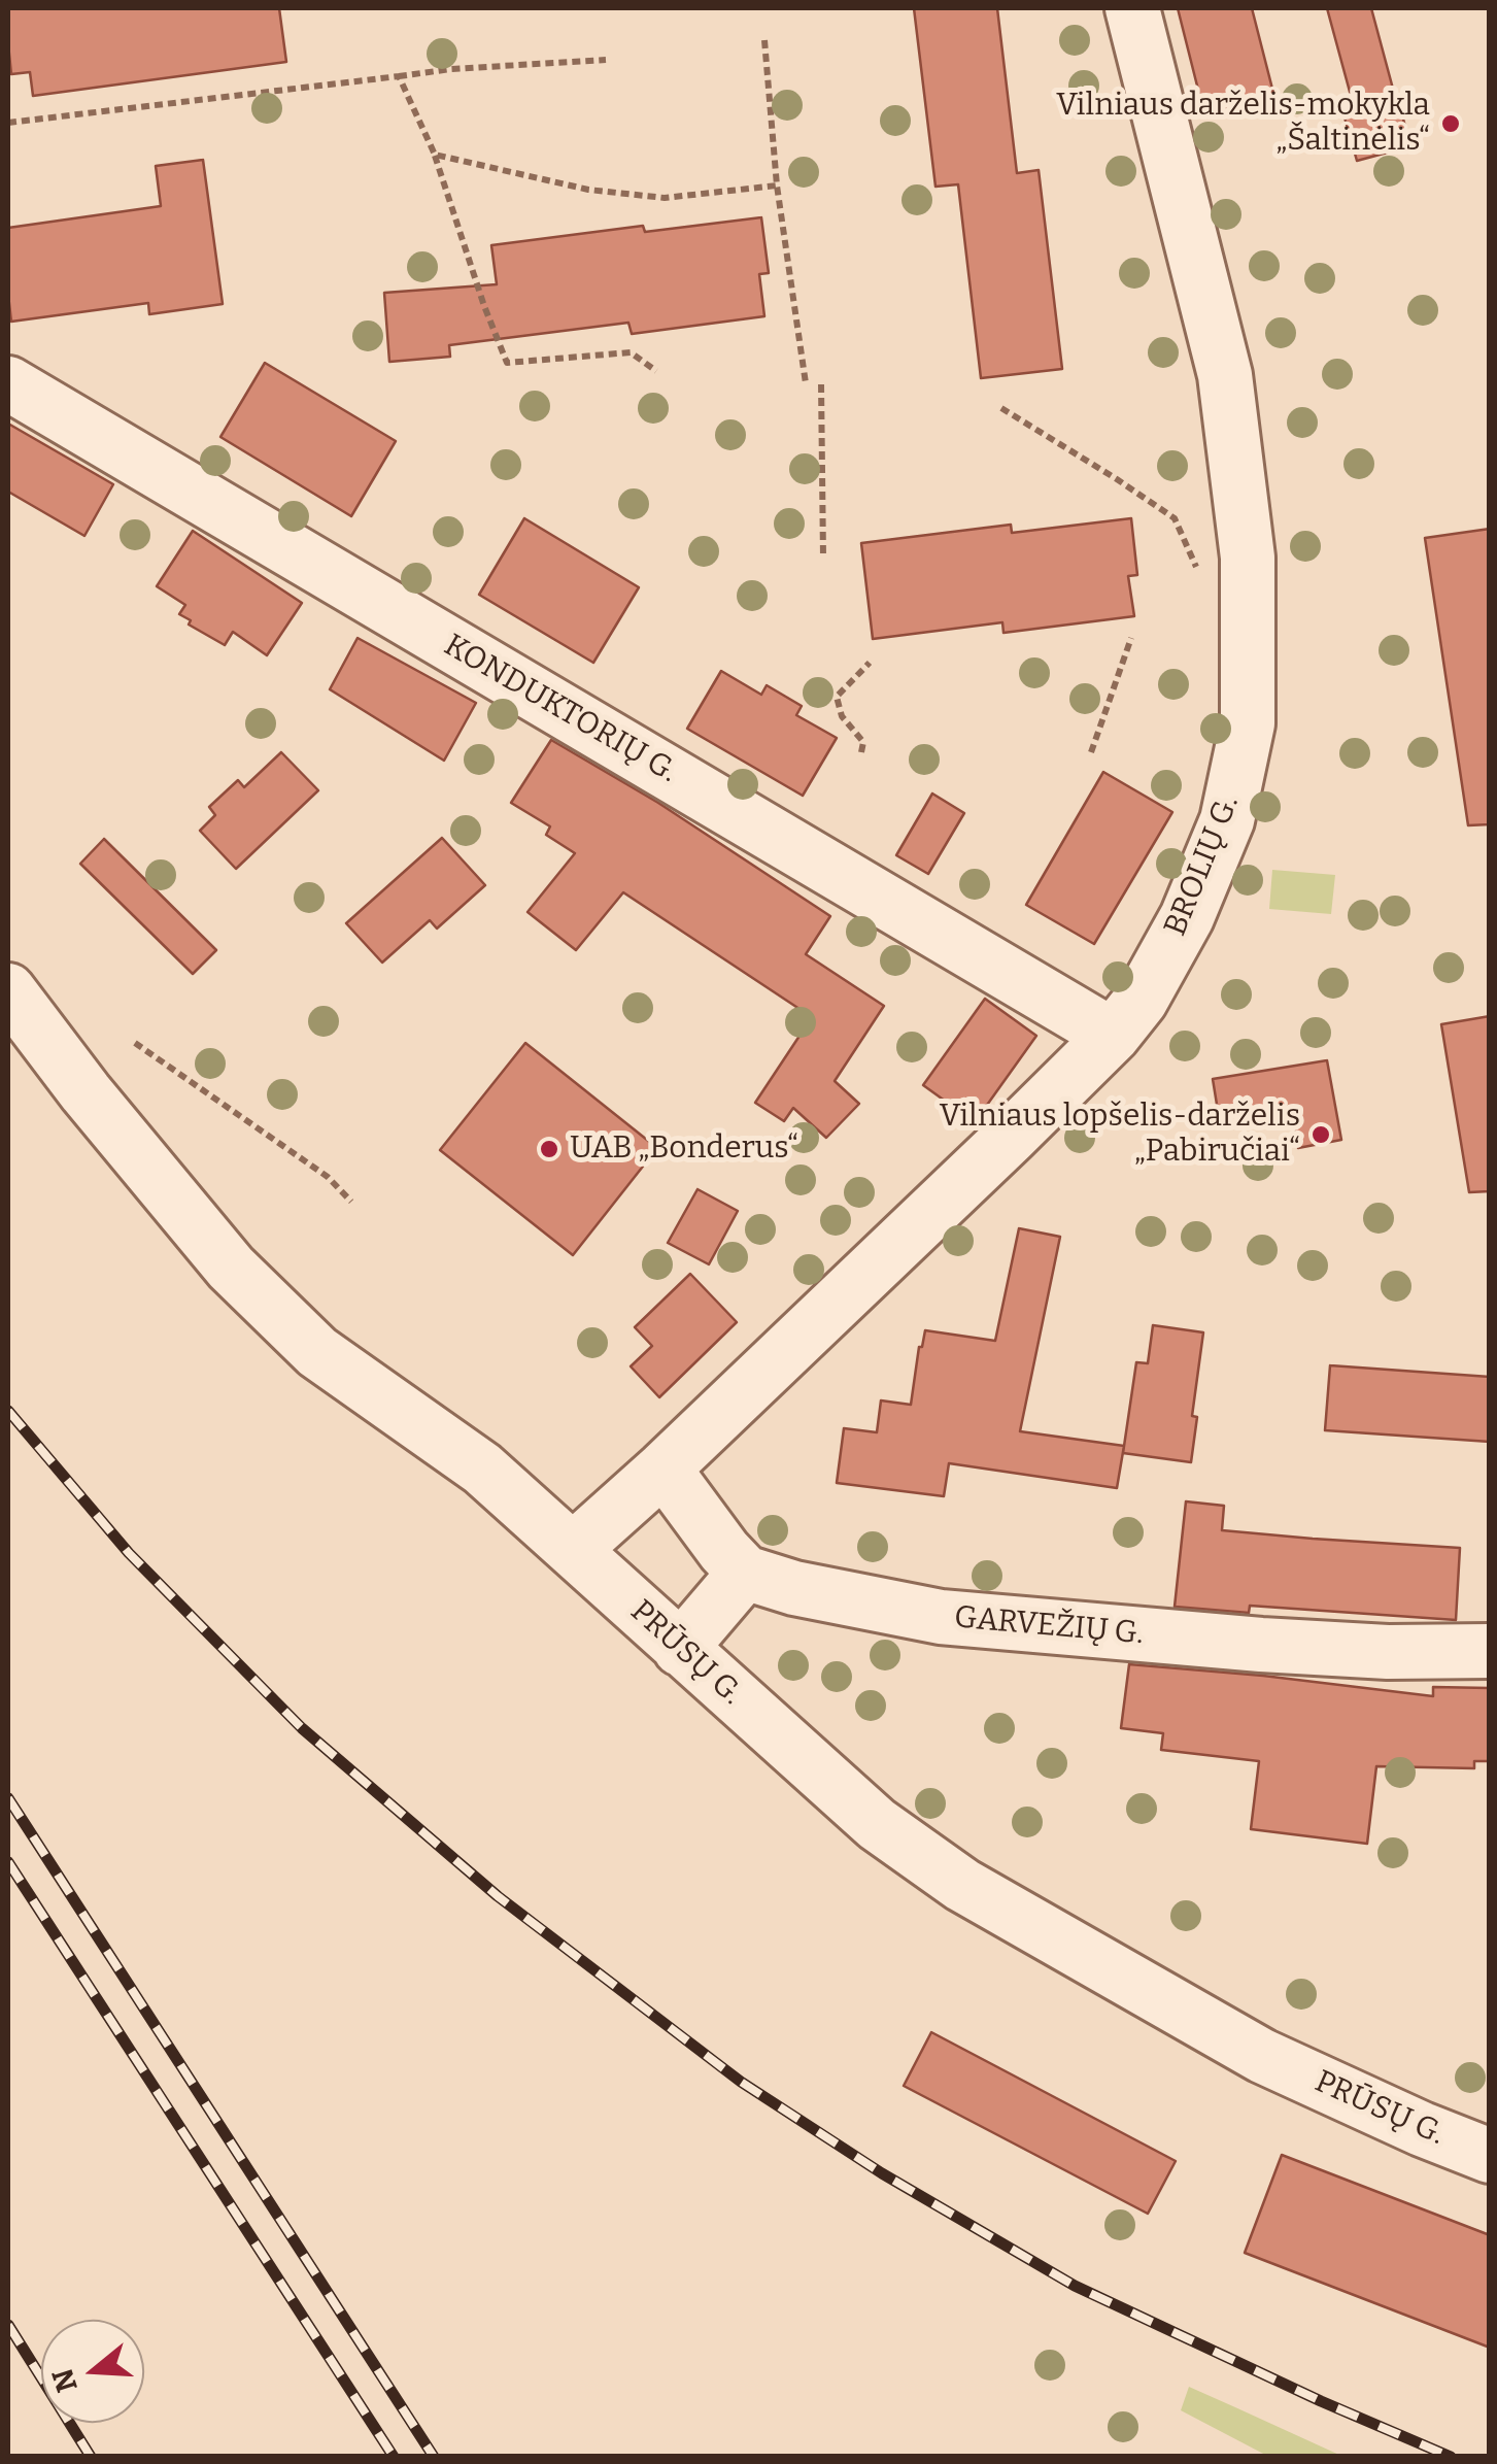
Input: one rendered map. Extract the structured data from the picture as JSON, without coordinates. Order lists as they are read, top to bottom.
{
  "streets": {
    "street": [
      "KONDUKTORIŲ G.",
      "BROLIŲ G.",
      "GARVEŽIŲ G.",
      "PRŪSŲ G."
    ]
  },
  "crossings": [
    ["KONDUKTORIŲ G.", "BROLIŲ G."],
    ["BROLIŲ G.", "PRŪSŲ G."]
  ],
  "places": ["Vilniaus darželis-mokykla „Šaltinėlis“", "Vilniaus lopšelis-darželis „Pabiručiai“", "UAB „Bonderus“"],
  "north": "left"
}
